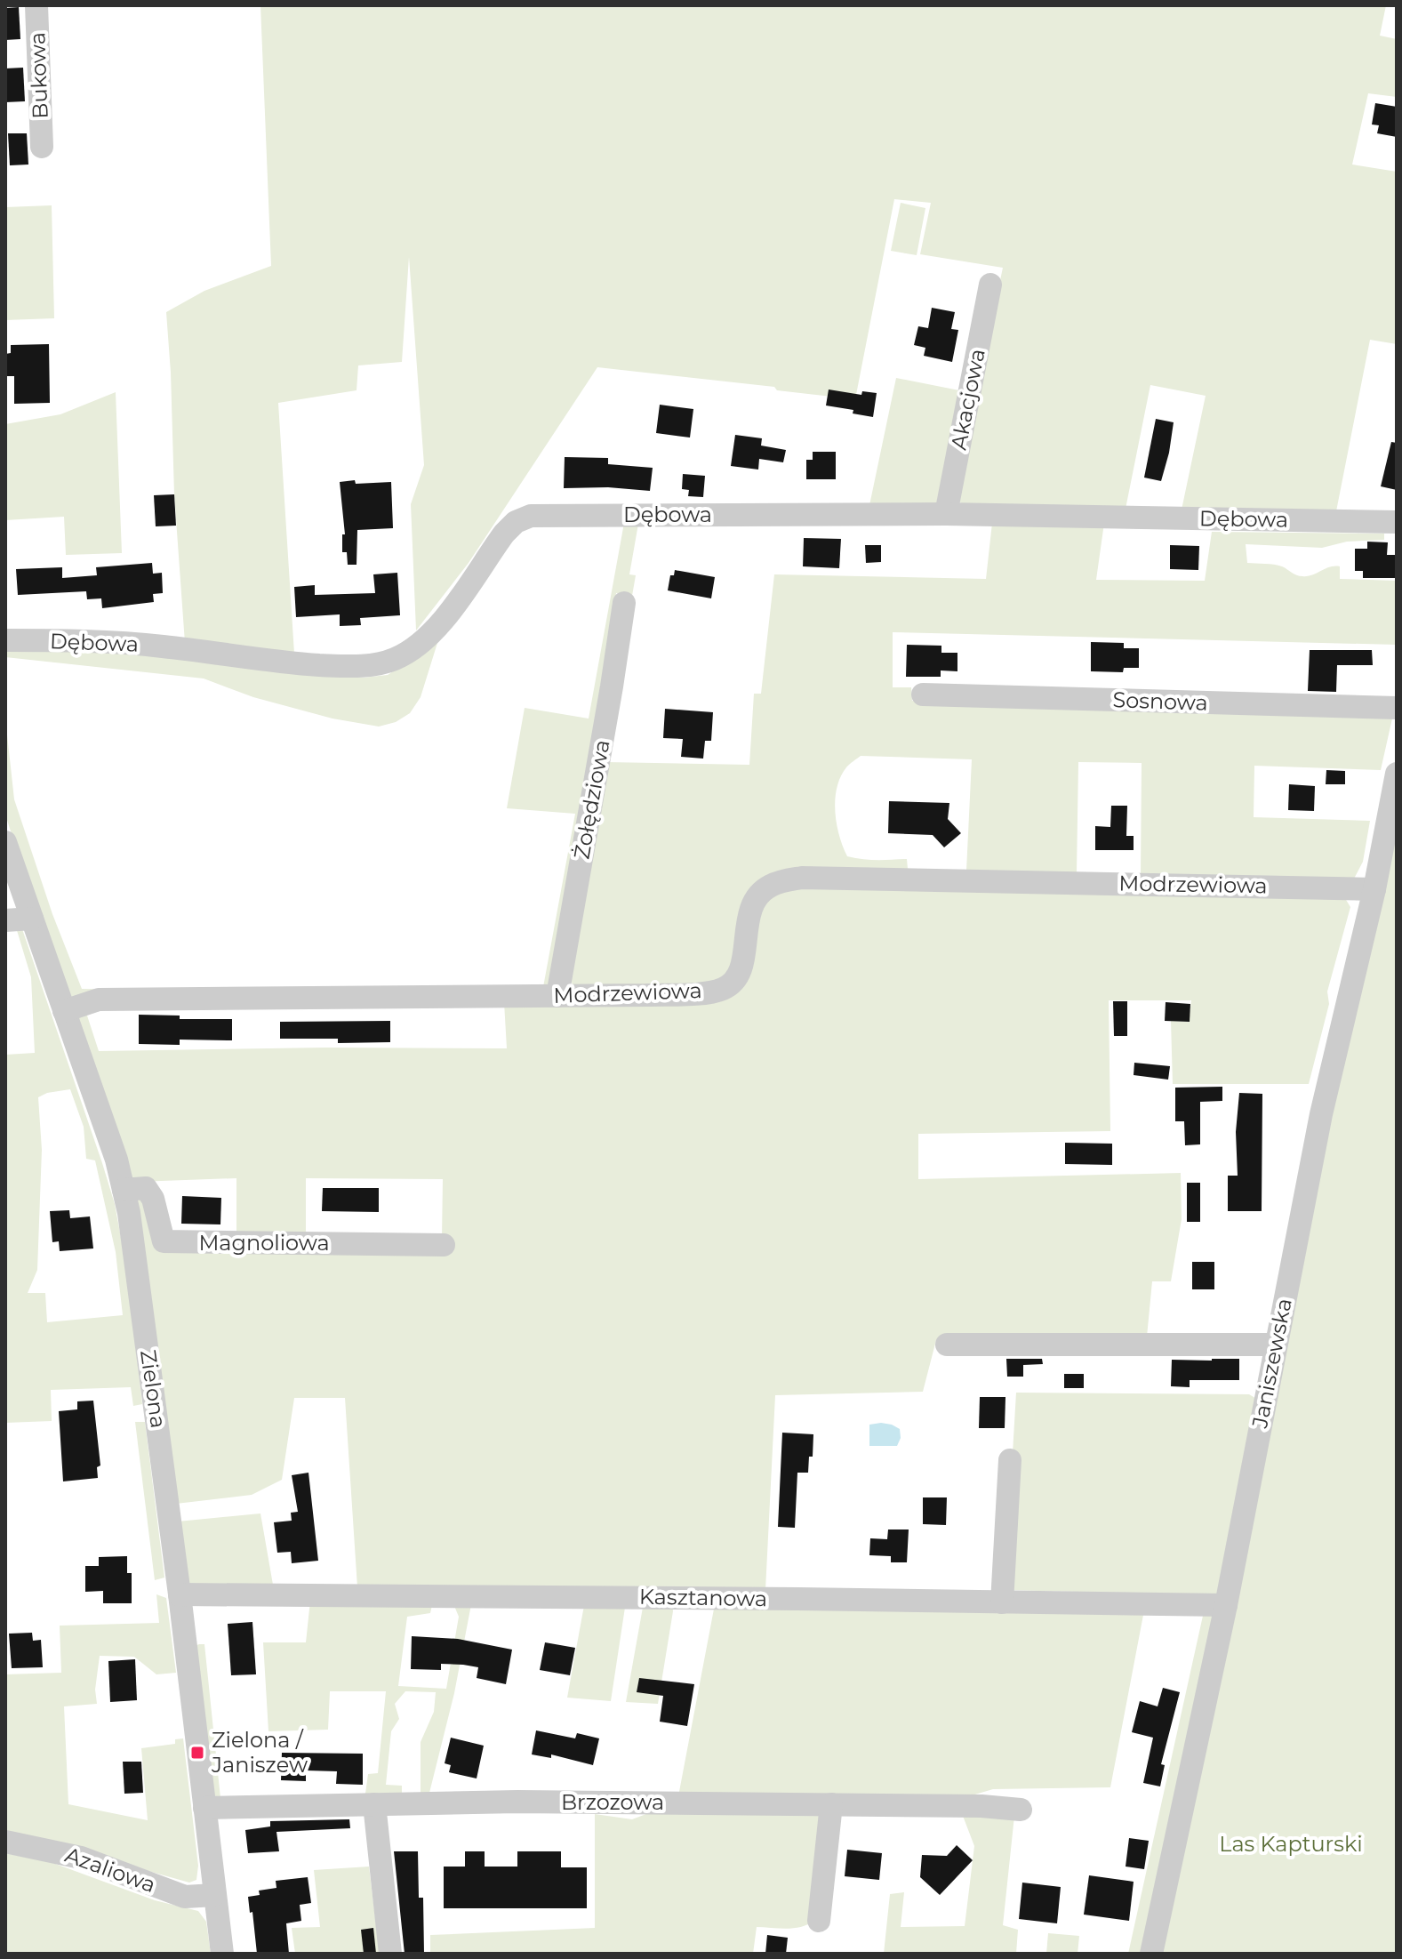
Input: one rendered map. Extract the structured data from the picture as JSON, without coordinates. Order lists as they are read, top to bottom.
{
  "streets": {
    "street": [
      "Bukowa",
      "Akacjowa",
      "Dębowa",
      "Sosnowa",
      "Żołędziowa",
      "Modrzewiowa",
      "Magnoliowa",
      "Janiszewska",
      "Zielona",
      "Kasztanowa",
      "Brzozowa",
      "Azaliowa"
    ]
  },
  "crossings": [
    ["Akacjowa", "Dębowa"],
    ["Żołędziowa", "Modrzewiowa"],
    ["Modrzewiowa", "Janiszewska"],
    ["Modrzewiowa", "Zielona"],
    ["Magnoliowa", "Zielona"],
    ["Janiszewska", "Kasztanowa"],
    ["Zielona", "Kasztanowa"],
    ["Zielona", "Brzozowa"],
    ["Zielona", "Azaliowa"]
  ],
  "parks": ["Las Kapturski"],
  "places": {
    "transit": ["Zielona / Janiszew"]
  }
}
